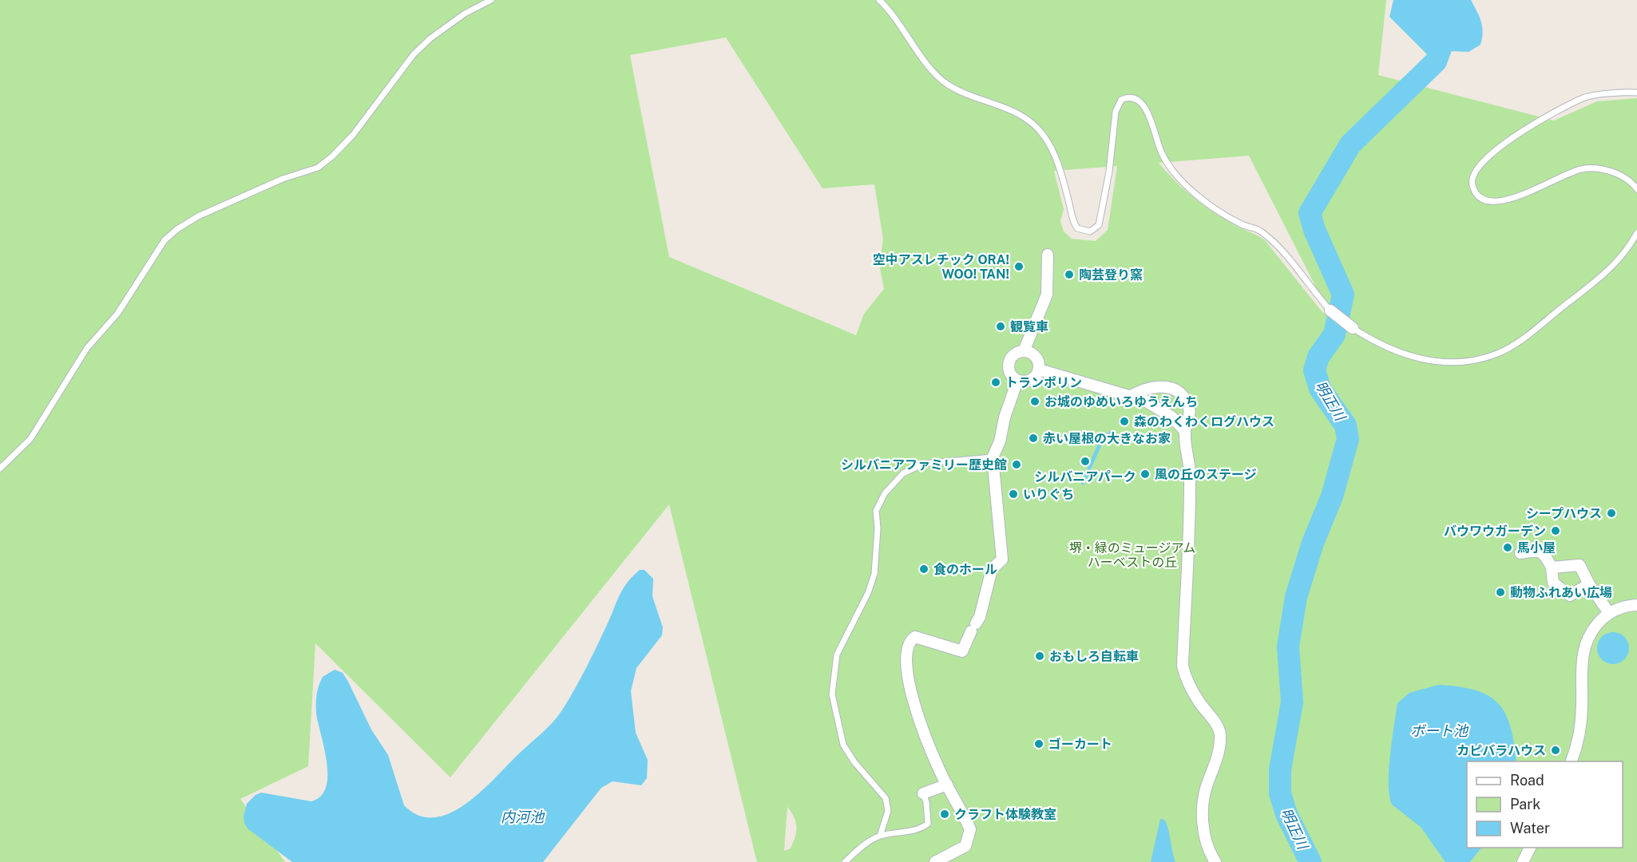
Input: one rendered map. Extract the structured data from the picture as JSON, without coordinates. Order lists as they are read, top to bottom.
{
  "water": ["明正川", "ボート池", "内河池"],
  "parks": ["堺・緑のミュージアム ハーベストの丘"],
  "places": [
    "空中アスレチック ORA! WOO! TAN!",
    "陶芸登り窯",
    "観覧車",
    "トランポリン",
    "お城のゆめいろゆうえんち",
    "森のわくわくログハウス",
    "赤い屋根の大きなお家",
    "シルバニアパーク",
    "シルバニアファミリー歴史館",
    "風の丘のステージ",
    "いりぐち",
    "シープハウス",
    "バウワウガーデン",
    "馬小屋",
    "食のホール",
    "動物ふれあい広場",
    "おもしろ自転車",
    "ゴーカート",
    "カピバラハウス",
    "クラフト体験教室"
  ],
  "legend": ["Road", "Park", "Water"]
}
